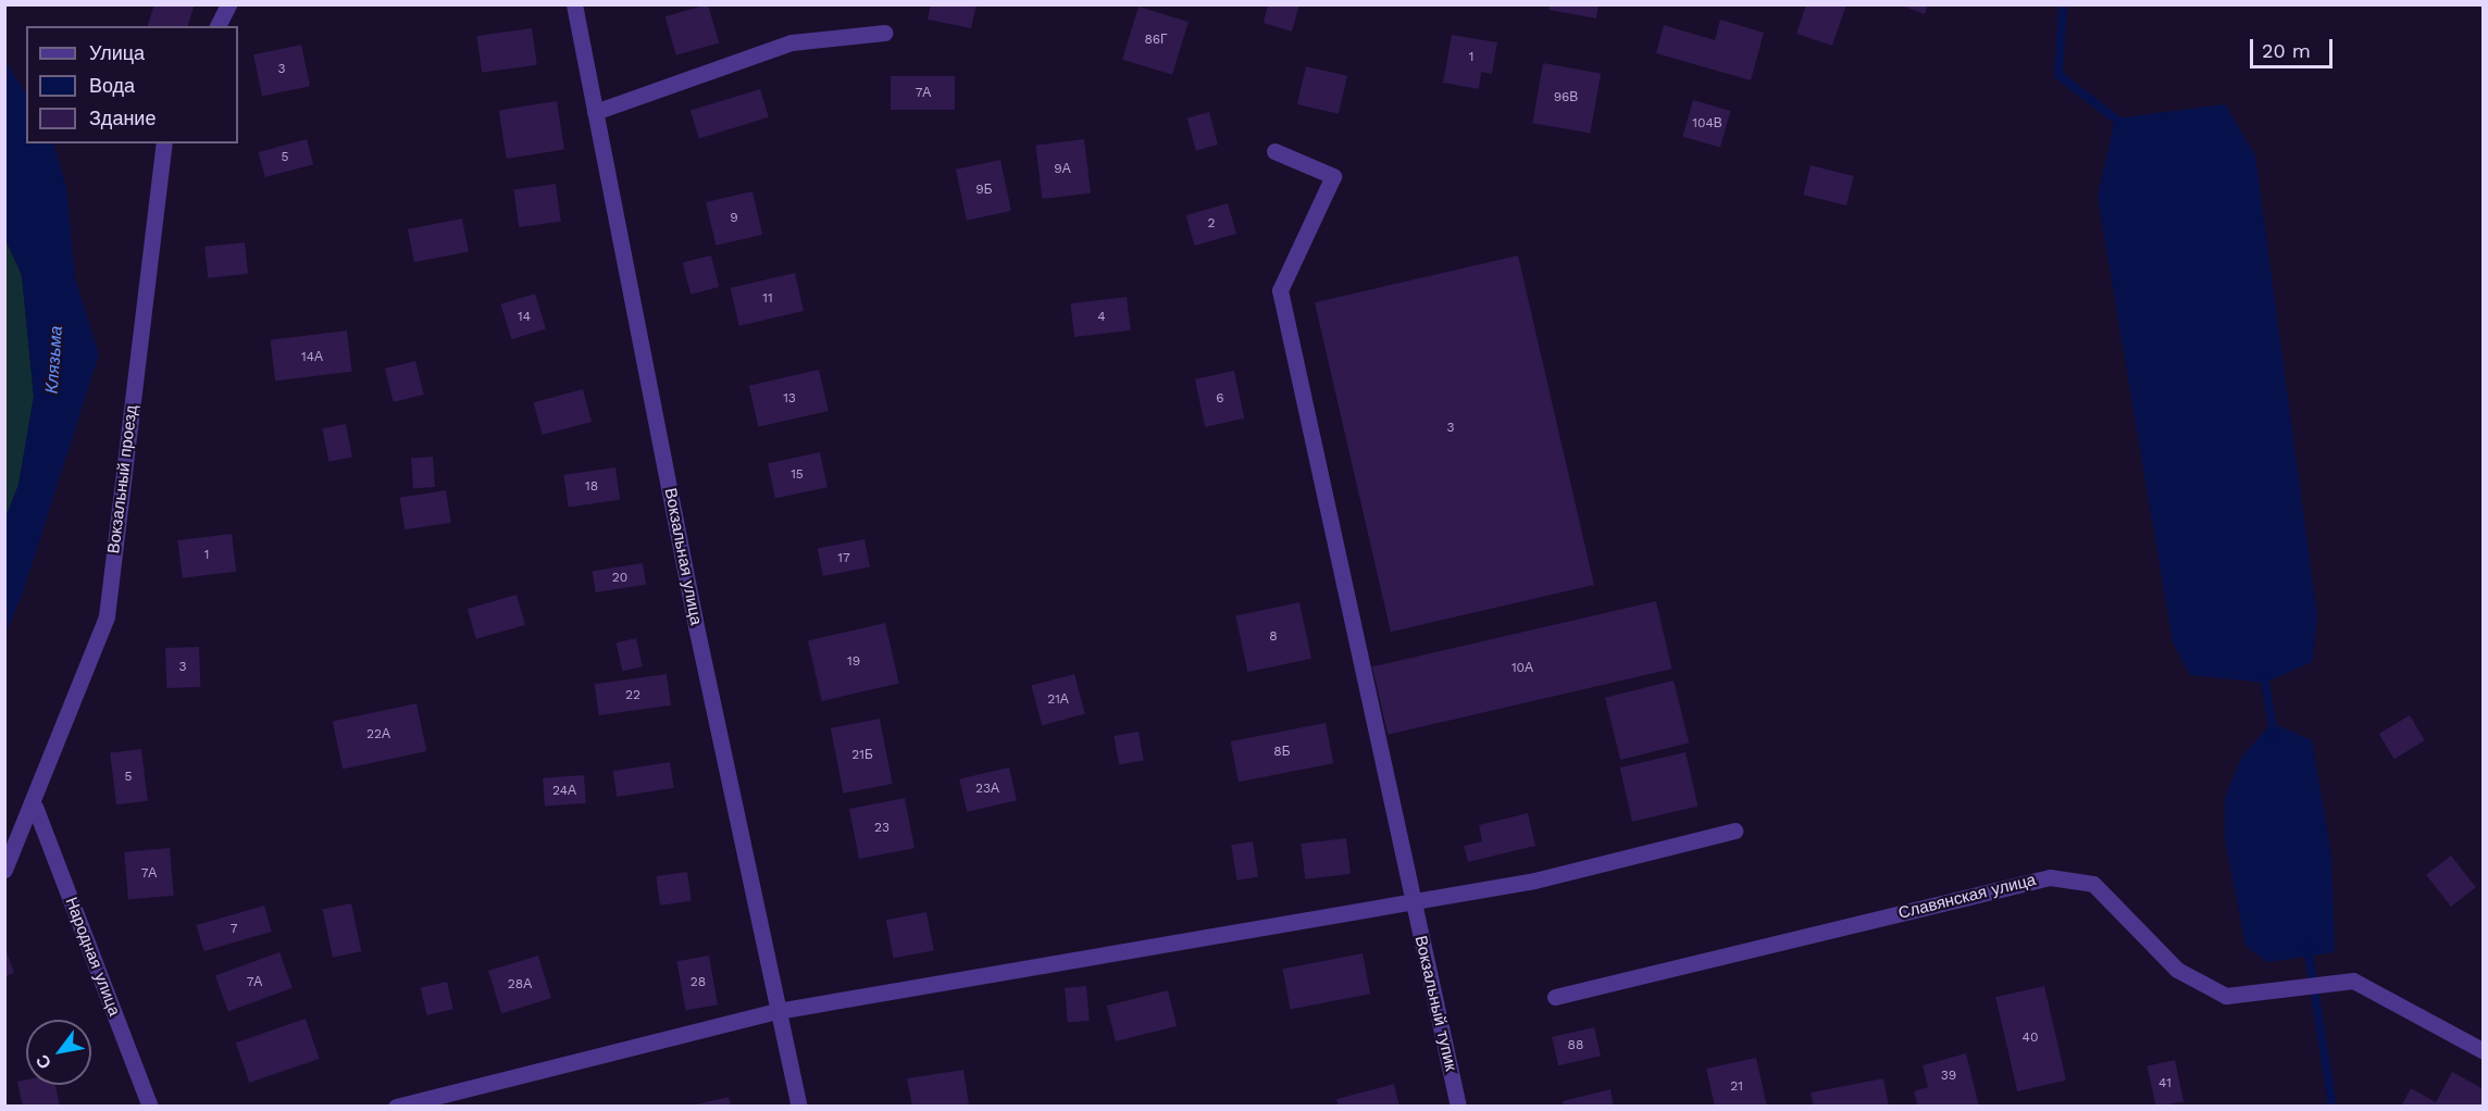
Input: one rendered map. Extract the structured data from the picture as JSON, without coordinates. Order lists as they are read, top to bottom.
{
  "streets": {
    "street": [
      "Вокзальный проезд",
      "Вокзальная улица",
      "Славянская улица",
      "Народная улица",
      "Вокзальный тупик"
    ]
  },
  "crossings": [
    ["Вокзальный проезд", "Народная улица"]
  ],
  "water": ["Клязьма"],
  "house_numbers": [
    "86Г",
    "1",
    "3",
    "7А",
    "96В",
    "104В",
    "5",
    "9А",
    "9Б",
    "9",
    "2",
    "11",
    "14",
    "4",
    "14А",
    "13",
    "6",
    "3",
    "15",
    "18",
    "1",
    "17",
    "20",
    "8",
    "19",
    "3",
    "10А",
    "22",
    "21А",
    "22А",
    "8Б",
    "21Б",
    "5",
    "23А",
    "24А",
    "23",
    "7А",
    "7",
    "7А",
    "28",
    "28А",
    "40",
    "88",
    "39",
    "41",
    "21"
  ],
  "legend": ["Улица", "Вода", "Здание"],
  "scale_bar": "20 m",
  "north": "bottom left"
}
